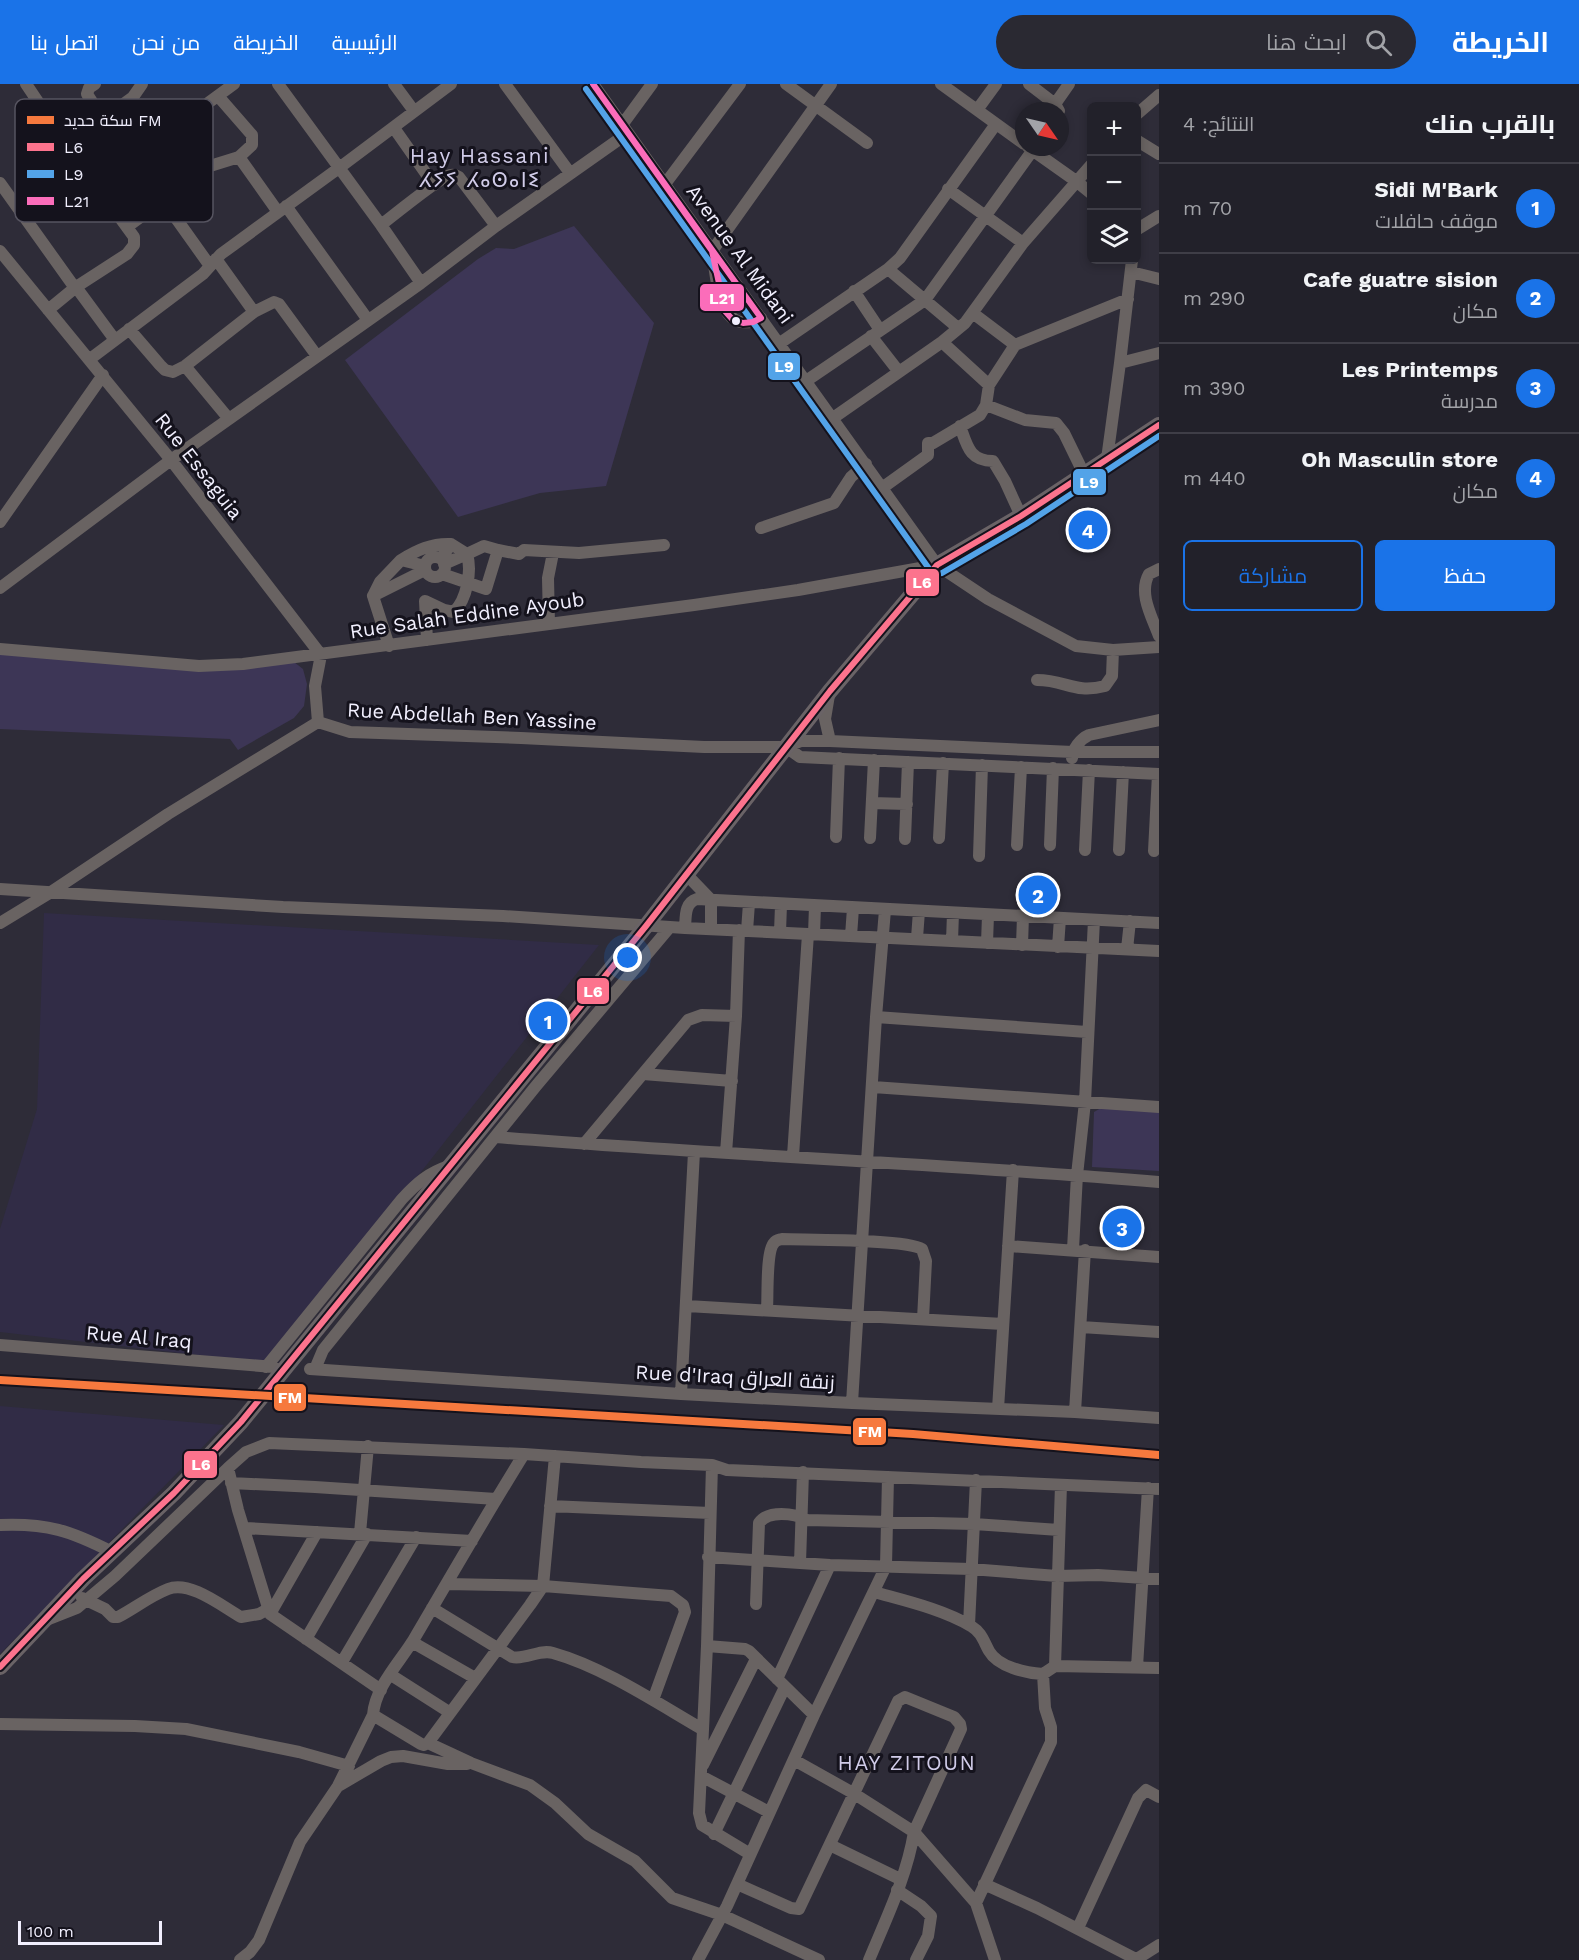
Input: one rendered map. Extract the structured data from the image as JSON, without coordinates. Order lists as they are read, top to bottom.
{
  "streets": {
    "street": [
      "Avenue Al Midani",
      "Rue Essaguia",
      "Rue Salah Eddine Ayoub",
      "Rue Abdellah Ben Yassine",
      "Rue Al Iraq",
      "Rue d'Iraq زنقة العراق"
    ]
  },
  "crossings": [
    ["Avenue Al Midani", "Rue Salah Eddine Ayoub"],
    ["Rue Essaguia", "Rue Salah Eddine Ayoub"]
  ],
  "districts": ["Hay Hassani ⵃⵢⵢ ⵃⴰⵙⴰⵏⵉ", "HAY ZITOUN"],
  "lines": [
    "transit line L21",
    "transit line L9",
    "transit line L6",
    "rail line FM"
  ],
  "legend": [
    "سكة حديد FM",
    "L6",
    "L9",
    "L21"
  ],
  "scale_bar": "100 m",
  "north": "bottom right",
  "page": {
    "header": "الخريطة",
    "search": "ابحث هنا",
    "nav": [
      "الرئيسية",
      "الخريطة",
      "من نحن",
      "اتصل بنا"
    ],
    "heading": ["بالقرب منك", "النتائج: 4"],
    "map_buttons": ["+", "−"],
    "list": [
      {
        "mark": "1",
        "name": "Sidi M'Bark",
        "note": "موقف حافلات",
        "value": "70 m"
      },
      {
        "mark": "2",
        "name": "Cafe guatre sision",
        "note": "مكان",
        "value": "290 m"
      },
      {
        "mark": "3",
        "name": "Les Printemps",
        "note": "مدرسة",
        "value": "390 m"
      },
      {
        "mark": "4",
        "name": "Oh Masculin store",
        "note": "مكان",
        "value": "440 m"
      }
    ],
    "pins": [
      "4",
      "2",
      "1",
      "3"
    ],
    "buttons": ["حفظ", "مشاركة"],
    "scale": "100 m"
  }
}
